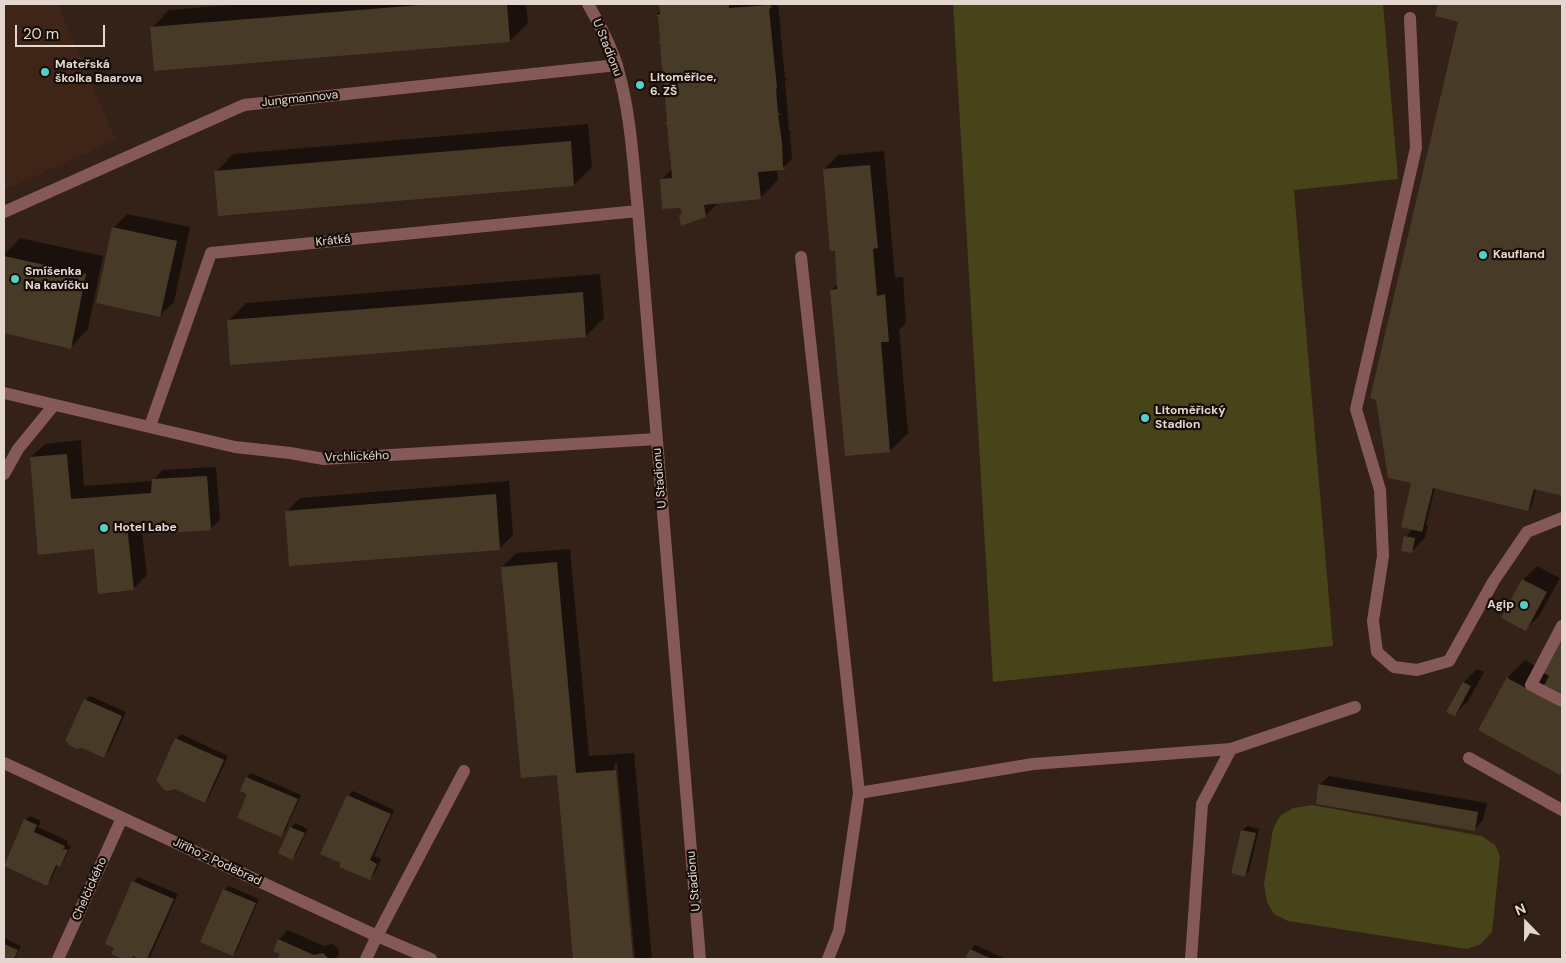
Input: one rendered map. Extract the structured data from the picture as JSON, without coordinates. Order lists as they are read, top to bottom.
{
  "streets": {
    "street": [
      "U Stadionu",
      "Jungmannova",
      "Krátká",
      "Vrchlického",
      "Jiřího z Poděbrad",
      "Chelčického"
    ]
  },
  "crossings": [
    ["U Stadionu", "Jungmannova"],
    ["U Stadionu", "Krátká"],
    ["U Stadionu", "Vrchlického"],
    ["Krátká", "Vrchlického"],
    ["Jiřího z Poděbrad", "Chelčického"]
  ],
  "places": [
    "Mateřská školka Baarova",
    "Litoměřice, 6. ZŠ",
    "Kaufland",
    "Smíšenka Na kavíčku",
    "Litoměřický Stadion",
    "Hotel Labe",
    "Agip"
  ],
  "scale_bar": "20 m",
  "north": "top"
}
